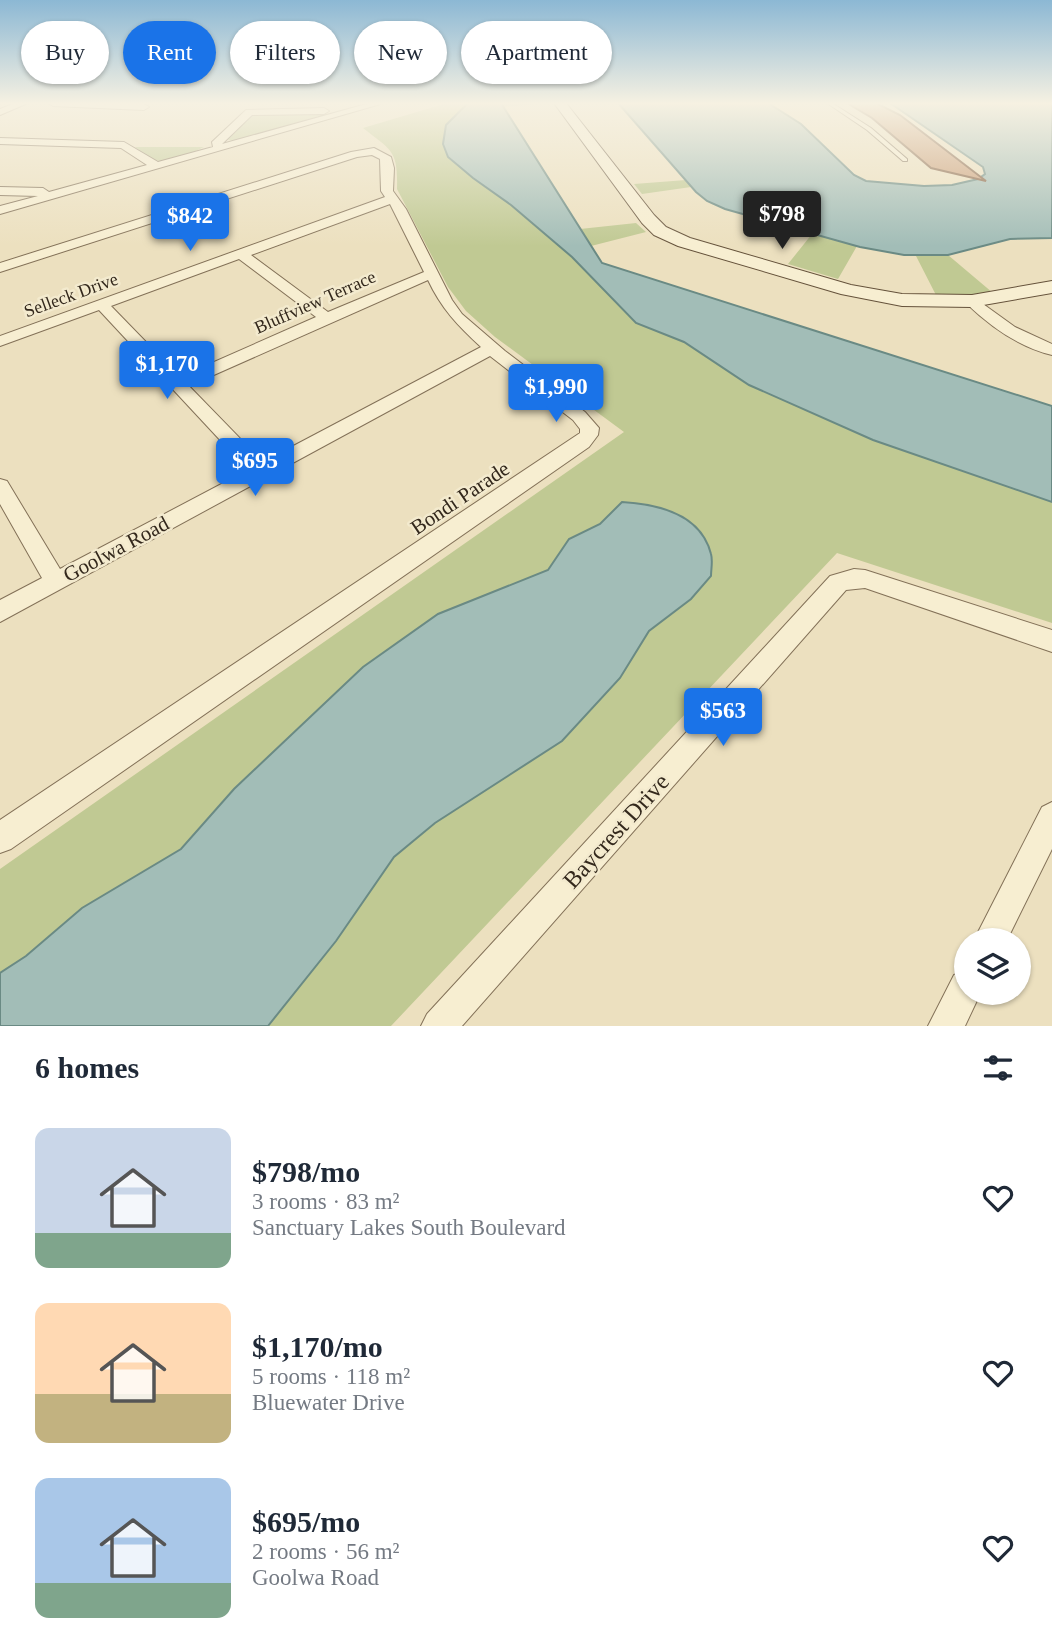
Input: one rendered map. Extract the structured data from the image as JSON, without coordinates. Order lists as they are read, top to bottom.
{
  "streets": {
    "street": [
      "Selleck Drive",
      "Bluffview Terrace",
      "Bondi Parade",
      "Goolwa Road",
      "Baycrest Drive"
    ]
  },
  "crossings": [
    ["Selleck Drive", "Bondi Parade"],
    ["Bluffview Terrace", "Bondi Parade"],
    ["Bondi Parade", "Goolwa Road"]
  ],
  "page": {
    "chip": [
      "Buy",
      "Rent",
      "Filters",
      "New",
      "Apartment"
    ],
    "price": [
      "$798",
      "$842",
      "$1,170",
      "$1,990",
      "$695",
      "$563"
    ],
    "heading": "6 homes",
    "list": [
      {
        "name": "$798/mo",
        "note": "3 rooms · 83 m² · Sanctuary Lakes South Boulevard"
      },
      {
        "name": "$1,170/mo",
        "note": "5 rooms · 118 m² · Bluewater Drive"
      },
      {
        "name": "$695/mo",
        "note": "2 rooms · 56 m² · Goolwa Road"
      }
    ]
  }
}
